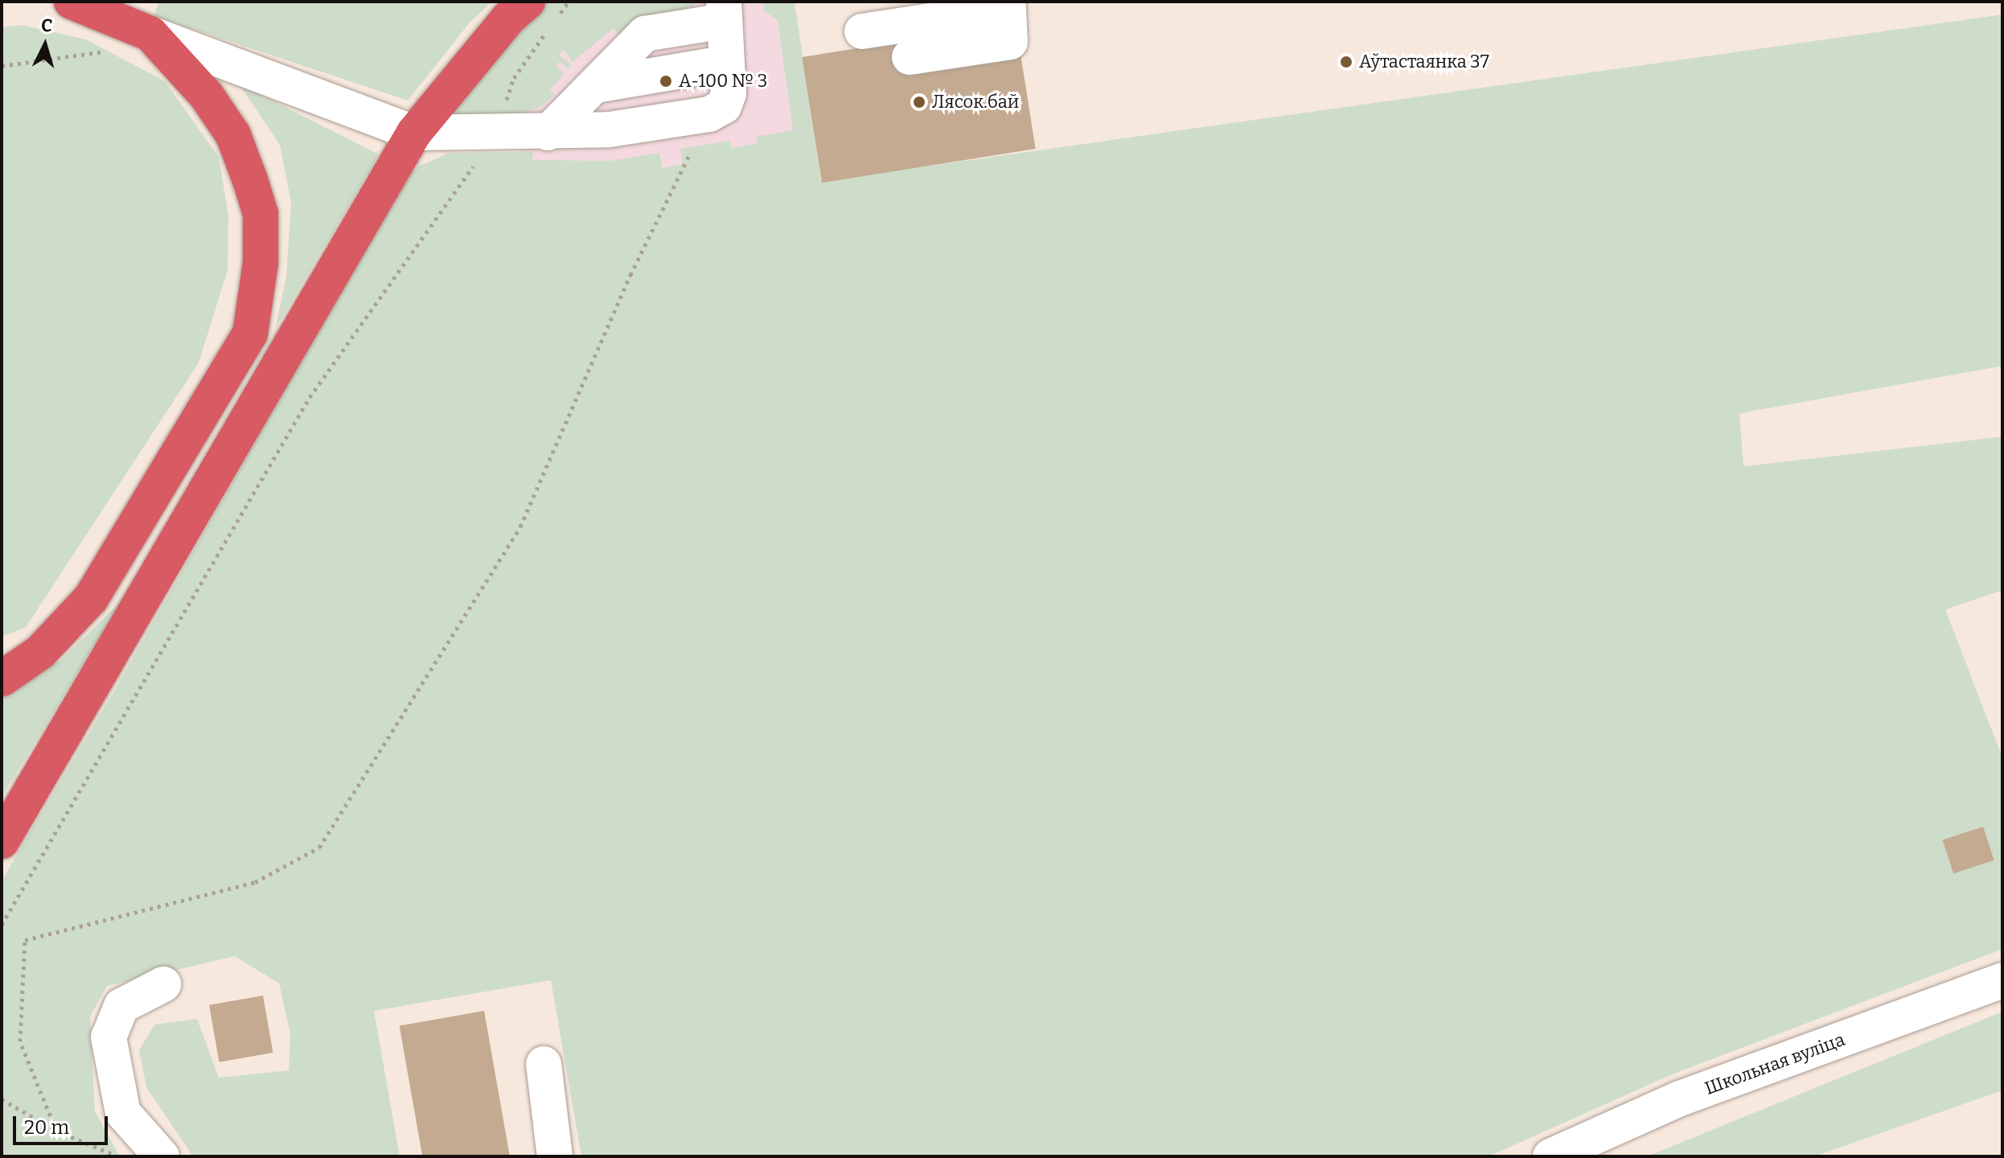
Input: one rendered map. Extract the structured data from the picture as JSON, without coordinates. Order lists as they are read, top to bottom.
{
  "streets": {
    "street": ["Школьная вуліца"]
  },
  "places": ["Аўтастаянка 37", "А-100 № 3", "Лясок.бай"],
  "scale_bar": "20 m",
  "north": "top"
}
